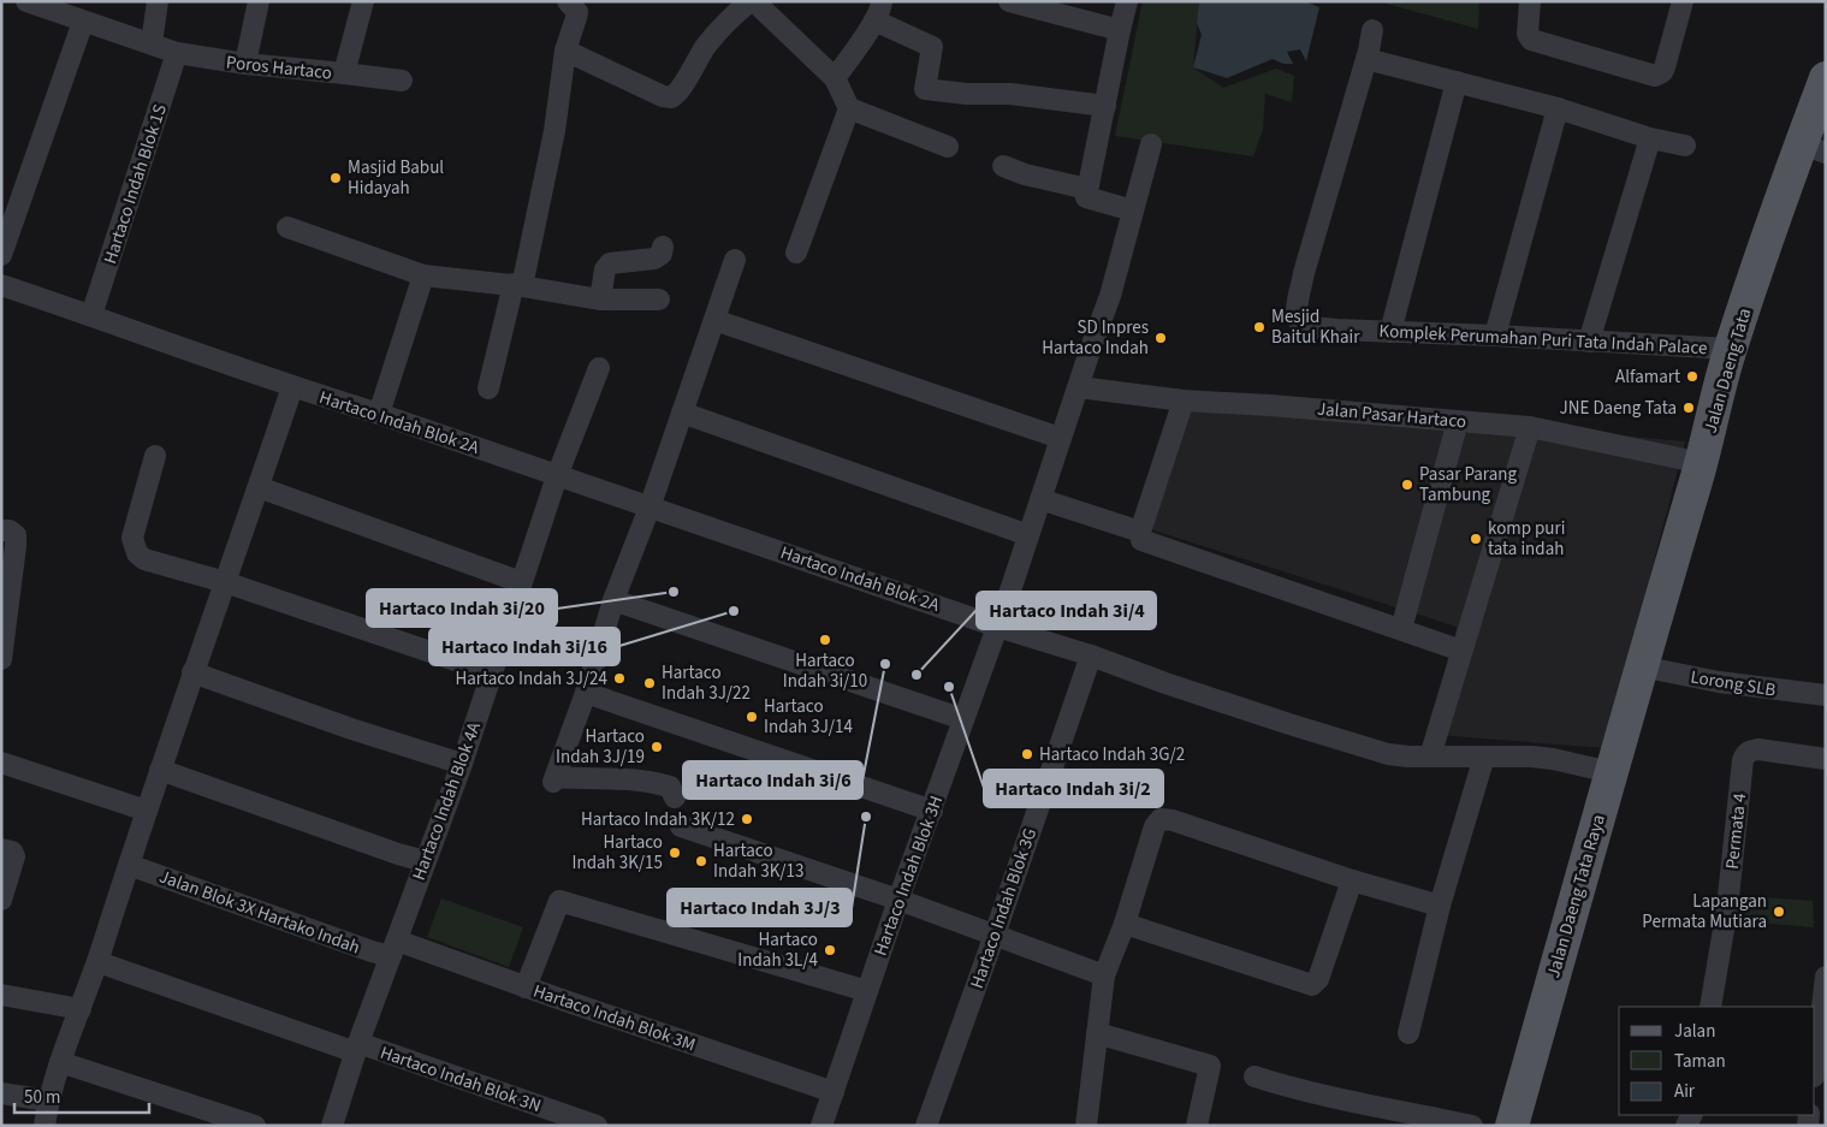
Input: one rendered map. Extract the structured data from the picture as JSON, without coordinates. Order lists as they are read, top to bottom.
{
  "streets": {
    "main road": ["Jalan Daeng Tata", "Jalan Daeng Tata Raya"],
    "street": [
      "Poros Hartaco",
      "Hartaco Indah Blok 1S",
      "Komplek Perumahan Puri Tata Indah Palace",
      "Jalan Pasar Hartaco",
      "Hartaco Indah Blok 2A",
      "Lorong SLB",
      "Hartaco Indah Blok 4A",
      "Permata 4",
      "Hartaco Indah Blok 3H",
      "Hartaco Indah Blok 3G",
      "Jalan Blok 3X Hartako Indah",
      "Hartaco Indah Blok 3M",
      "Hartaco Indah Blok 3N"
    ]
  },
  "crossings": [
    ["Poros Hartaco", "Hartaco Indah Blok 1S"],
    ["Hartaco Indah Blok 1S", "Hartaco Indah Blok 2A"],
    ["Komplek Perumahan Puri Tata Indah Palace", "Jalan Daeng Tata"],
    ["Jalan Daeng Tata", "Jalan Pasar Hartaco"],
    ["Jalan Daeng Tata", "Lorong SLB"],
    ["Jalan Daeng Tata", "Jalan Daeng Tata Raya"],
    ["Jalan Pasar Hartaco", "Hartaco Indah Blok 3H"],
    ["Hartaco Indah Blok 2A", "Hartaco Indah Blok 4A"],
    ["Hartaco Indah Blok 2A", "Hartaco Indah Blok 3H"],
    ["Hartaco Indah Blok 2A", "Jalan Daeng Tata Raya"],
    ["Hartaco Indah Blok 2A", "Hartaco Indah Blok 3G"],
    ["Lorong SLB", "Jalan Daeng Tata Raya"],
    ["Hartaco Indah Blok 4A", "Jalan Blok 3X Hartako Indah"],
    ["Hartaco Indah Blok 4A", "Hartaco Indah Blok 3M"],
    ["Hartaco Indah Blok 4A", "Hartaco Indah Blok 3N"],
    ["Hartaco Indah Blok 3H", "Hartaco Indah Blok 3M"],
    ["Jalan Blok 3X Hartako Indah", "Hartaco Indah Blok 3M"]
  ],
  "places": [
    "Masjid Babul Hidayah",
    "Mesjid Baitul Khair",
    "SD Inpres Hartaco Indah",
    "Alfamart",
    "JNE Daeng Tata",
    "Pasar Parang Tambung",
    "komp puri tata indah",
    "Hartaco Indah 3i/20",
    "Hartaco Indah 3i/16",
    "Hartaco Indah 3i/10",
    "Hartaco Indah 3i/6",
    "Hartaco Indah 3i/4",
    "Hartaco Indah 3J/24",
    "Hartaco Indah 3J/22",
    "Hartaco Indah 3i/2",
    "Hartaco Indah 3J/14",
    "Hartaco Indah 3J/19",
    "Hartaco Indah 3G/2",
    "Hartaco Indah 3J/3",
    "Hartaco Indah 3K/12",
    "Hartaco Indah 3K/15",
    "Hartaco Indah 3K/13",
    "Lapangan Permata Mutiara",
    "Hartaco Indah 3L/4"
  ],
  "legend": ["Jalan", "Taman", "Air"],
  "scale_bar": "50 m"
}
